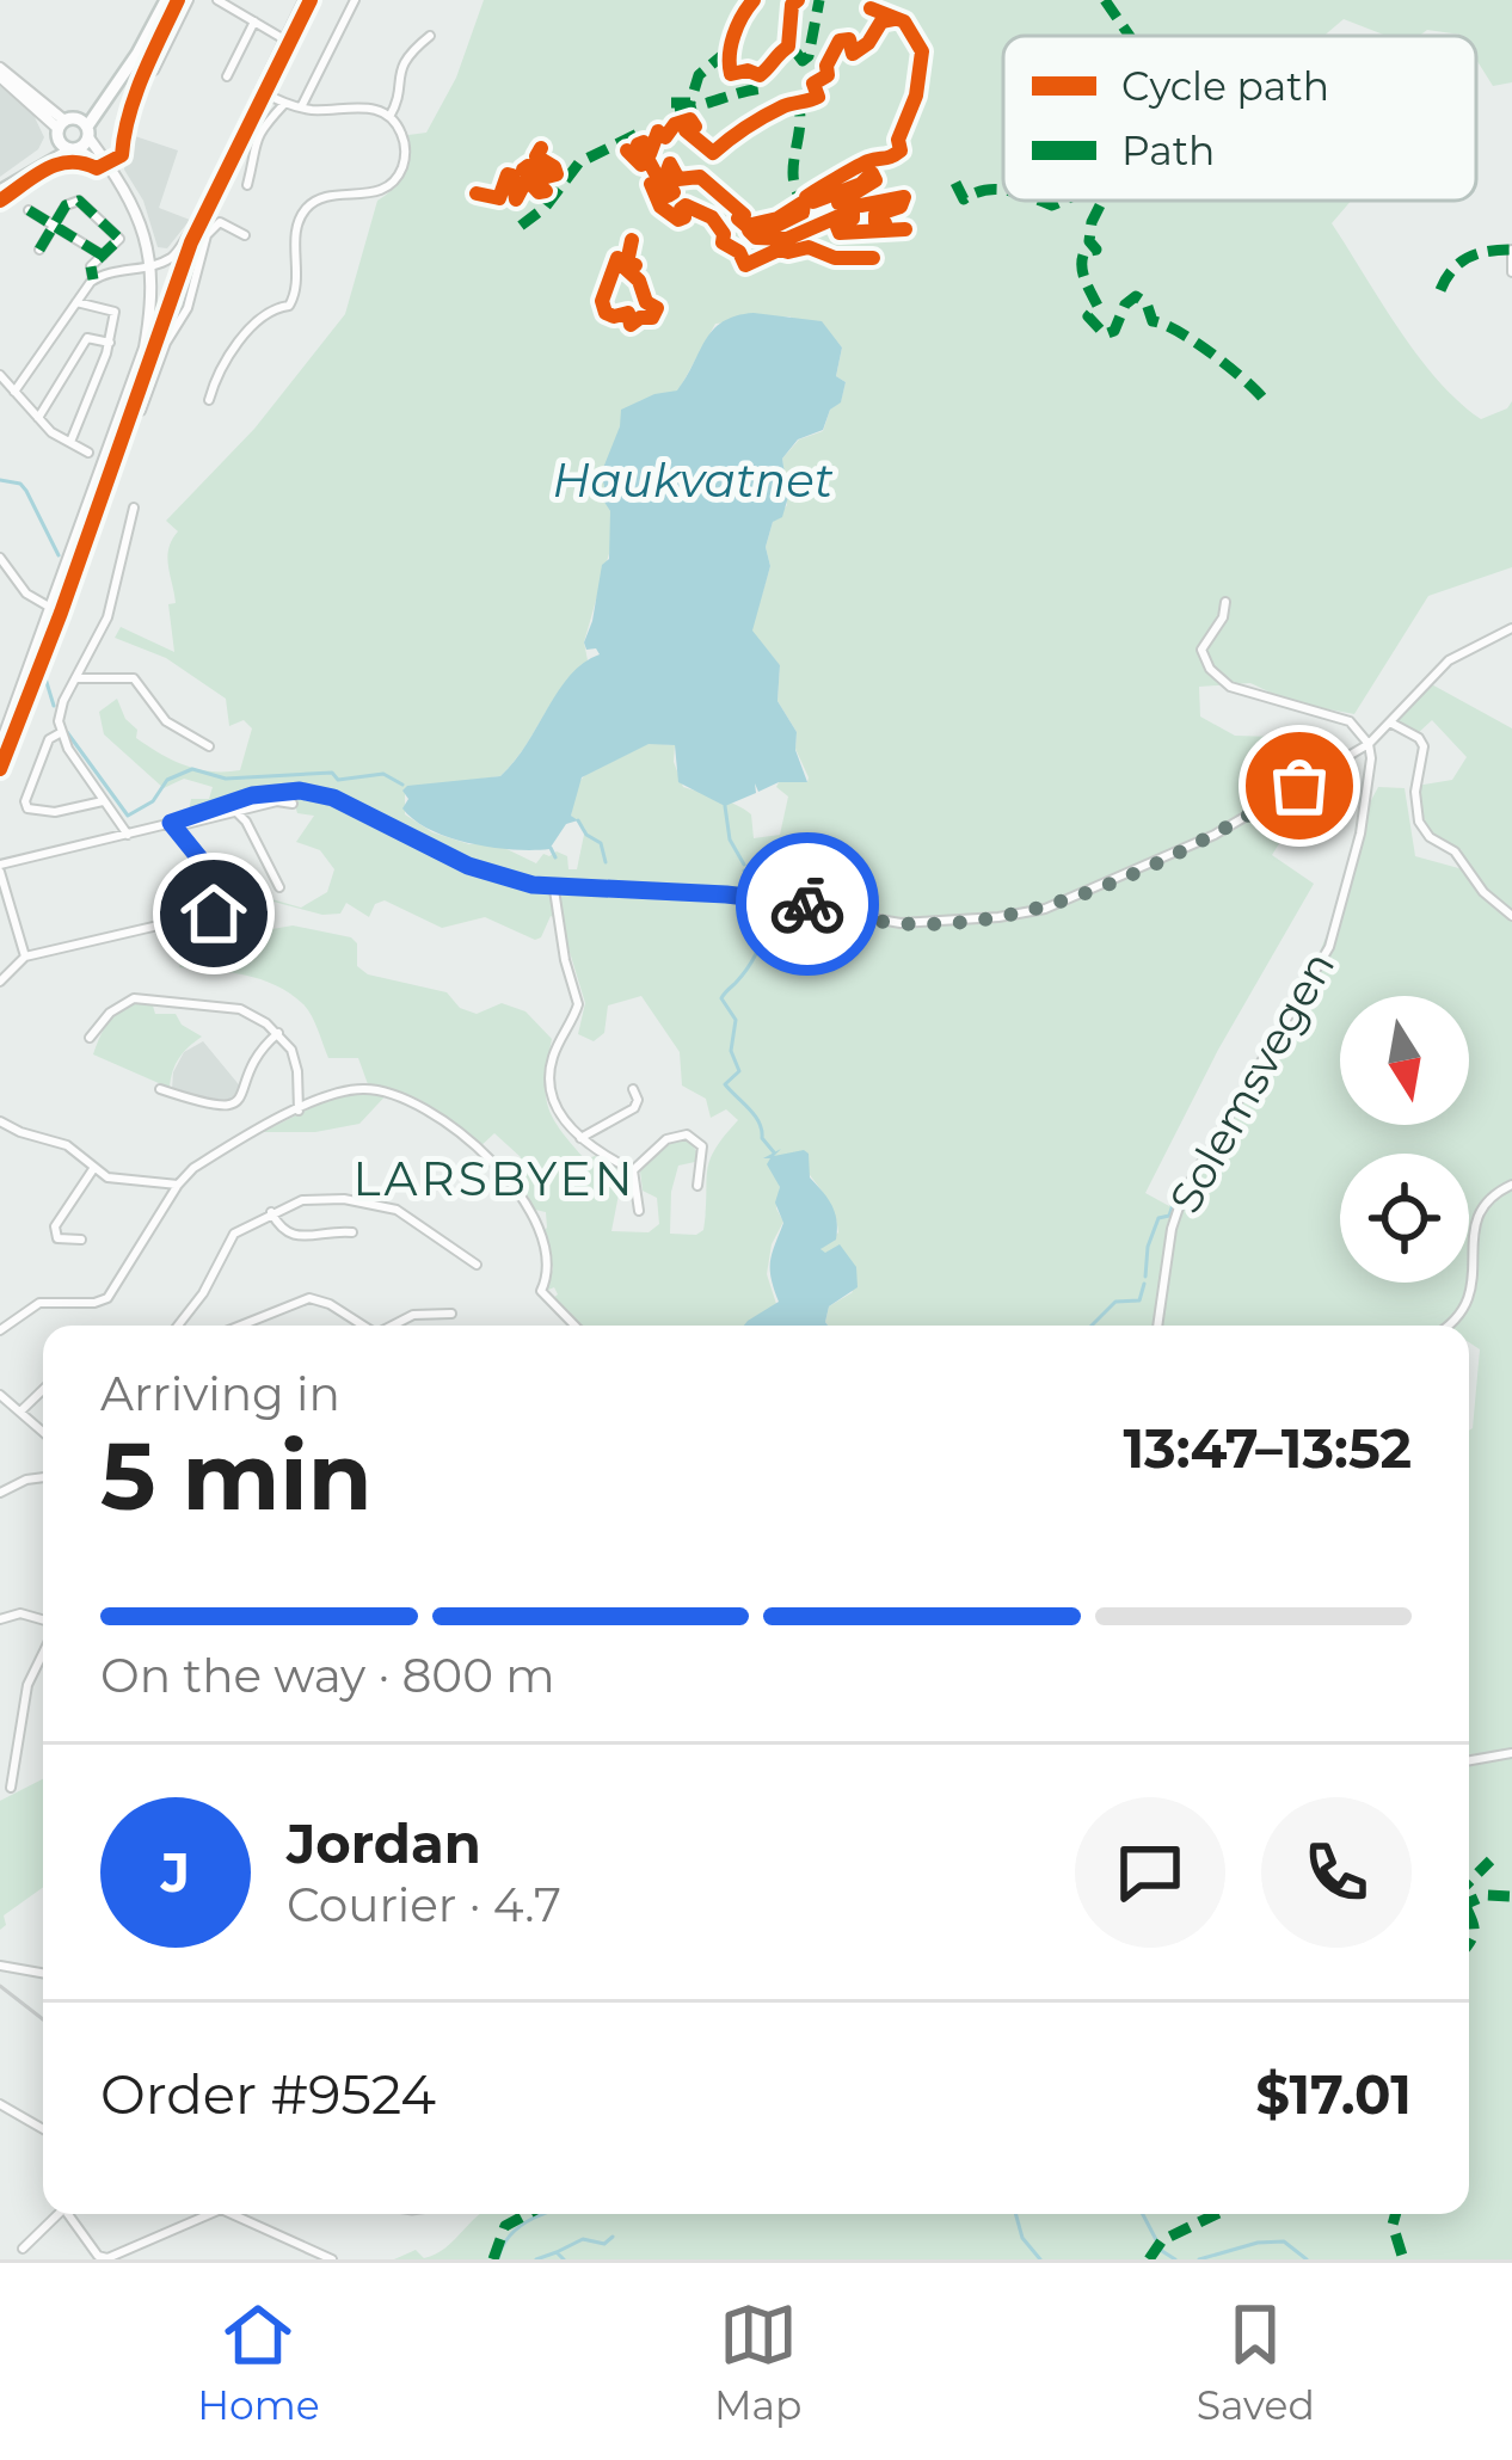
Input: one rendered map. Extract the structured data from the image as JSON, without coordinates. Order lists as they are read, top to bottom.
{
  "streets": {
    "street": ["Solemsvegen"]
  },
  "districts": ["LARSBYEN"],
  "water": ["Haukvatnet"],
  "legend": ["Cycle path", "Path"],
  "north": "bottom",
  "page": {
    "heading": ["5 min", "Arriving in", "13:47–13:52"],
    "panel": [
      "Jordan",
      "Courier · 4.7",
      "Order #9524",
      "$17.01"
    ],
    "bar": "On the way · 800 m",
    "round": "J",
    "tabs": ["Home", "Map", "Saved"]
  }
}
